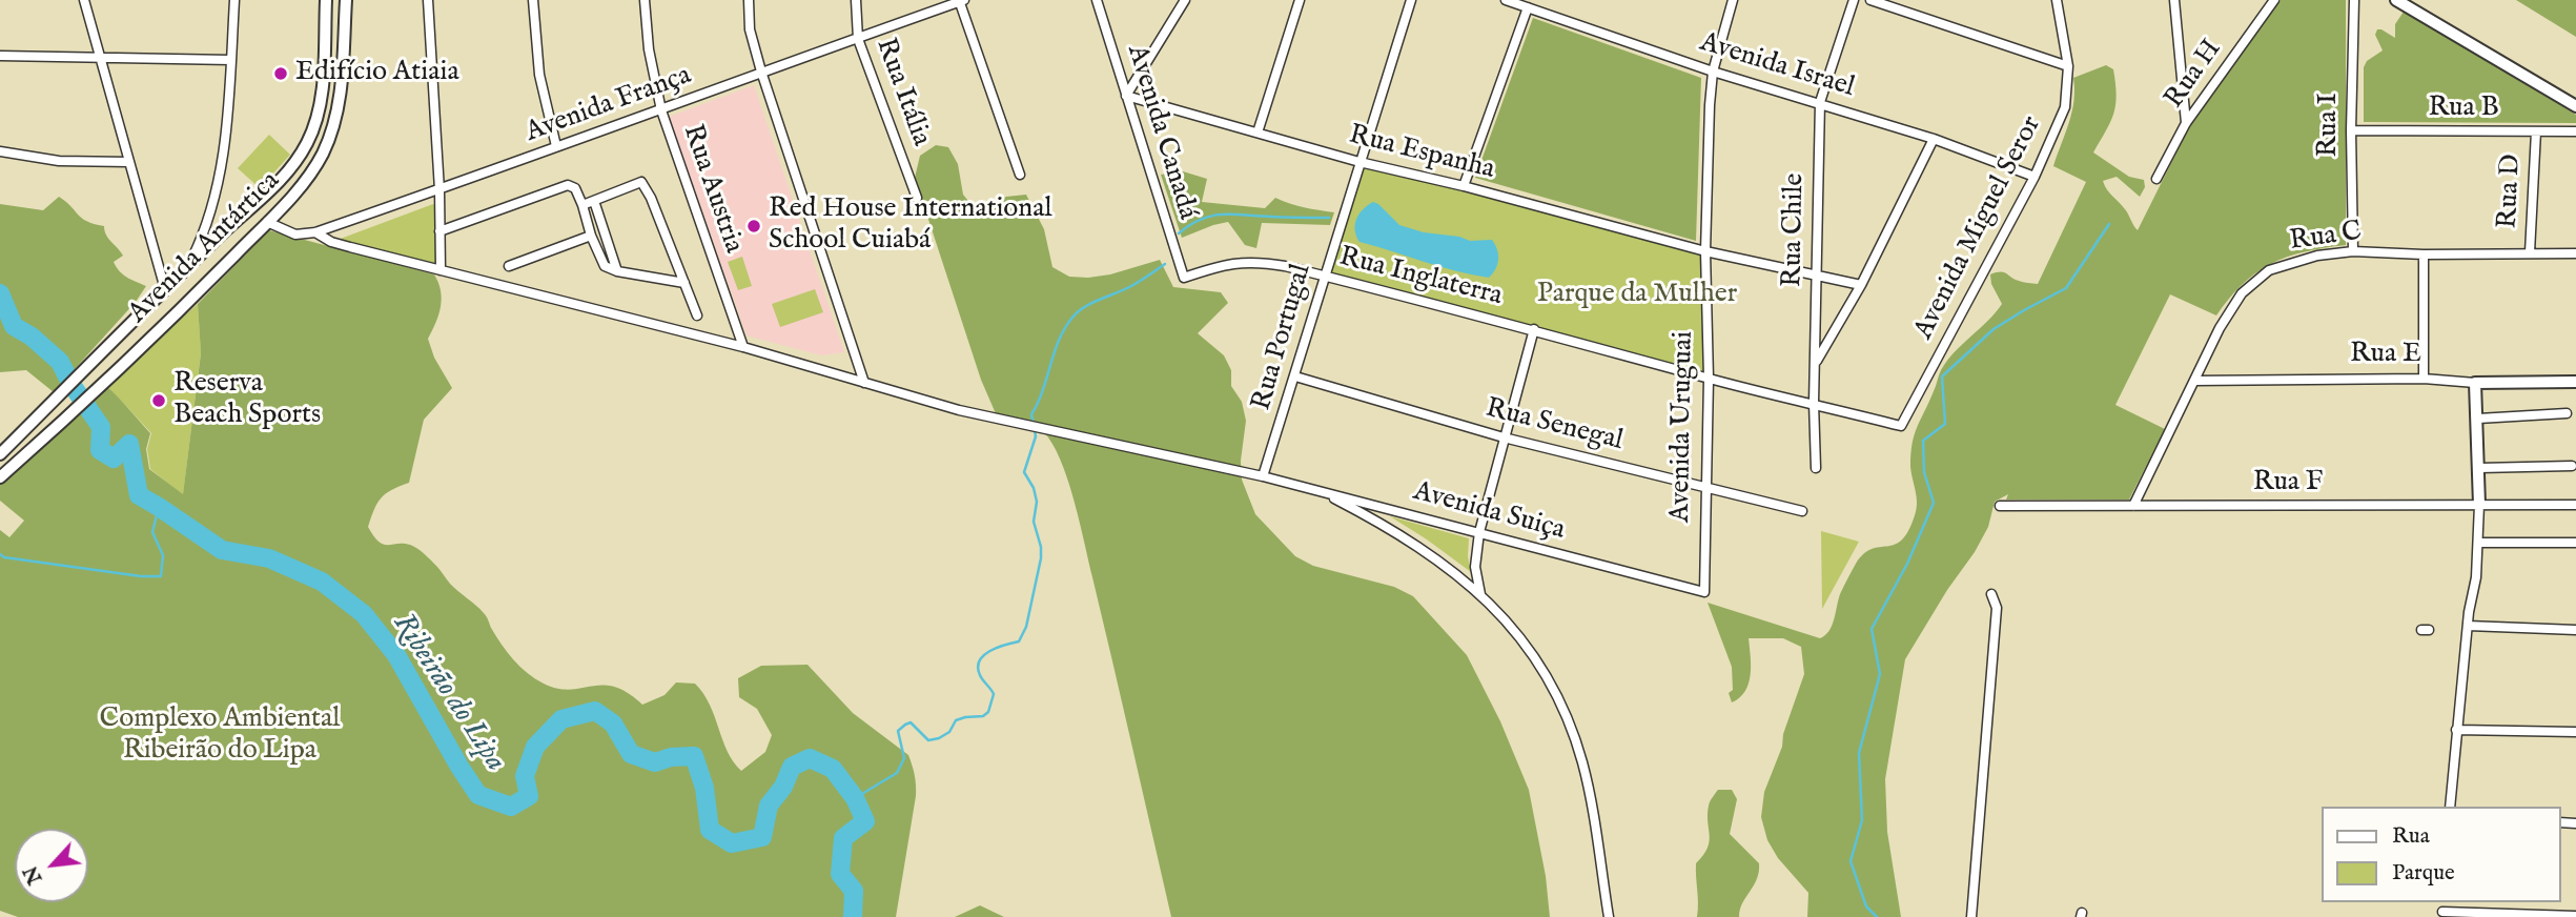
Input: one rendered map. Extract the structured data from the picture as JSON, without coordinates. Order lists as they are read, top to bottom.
{
  "streets": {
    "main road": ["Avenida Antártica", "Rua E"],
    "street": [
      "Avenida Israel",
      "Rua H",
      "Rua Itália",
      "Avenida França",
      "Rua B",
      "Rua I",
      "Avenida Canadá",
      "Rua Espanha",
      "Rua Austria",
      "Rua D",
      "Avenida Miguel Seror",
      "Rua Chile",
      "Rua C",
      "Rua Inglaterra",
      "Rua Portugal",
      "Rua Senegal",
      "Avenida Uruguai",
      "Rua F",
      "Avenida Suiça"
    ]
  },
  "crossings": [
    ["Avenida Israel", "Avenida Miguel Seror"],
    ["Avenida Israel", "Rua Chile"],
    ["Avenida Israel", "Avenida Uruguai"],
    ["Rua Itália", "Avenida França"],
    ["Avenida França", "Rua Austria"],
    ["Avenida França", "Avenida Antártica"],
    ["Avenida França", "Avenida Suiça"],
    ["Rua B", "Rua I"],
    ["Rua B", "Rua D"],
    ["Rua I", "Rua C"],
    ["Avenida Canadá", "Rua Espanha"],
    ["Avenida Canadá", "Rua Inglaterra"],
    ["Rua Espanha", "Rua Chile"],
    ["Rua Espanha", "Rua Portugal"],
    ["Rua Espanha", "Avenida Uruguai"],
    ["Rua Austria", "Avenida Suiça"],
    ["Rua D", "Rua C"],
    ["Avenida Miguel Seror", "Rua Inglaterra"],
    ["Rua Chile", "Rua Inglaterra"],
    ["Rua C", "Rua E"],
    ["Rua C", "Rua F"],
    ["Rua Inglaterra", "Rua Portugal"],
    ["Rua Inglaterra", "Avenida Uruguai"],
    ["Rua Portugal", "Rua Senegal"],
    ["Rua Portugal", "Avenida Suiça"],
    ["Rua Senegal", "Avenida Uruguai"],
    ["Avenida Uruguai", "Avenida Suiça"]
  ],
  "water": ["Ribeirão do Lipa"],
  "parks": ["Parque da Mulher", "Complexo Ambiental Ribeirão do Lipa"],
  "places": ["Edifício Atiaia", "Red House International School Cuiabá", "Reserva Beach Sports"],
  "legend": ["Rua", "Parque"],
  "north": "bottom left"
}
